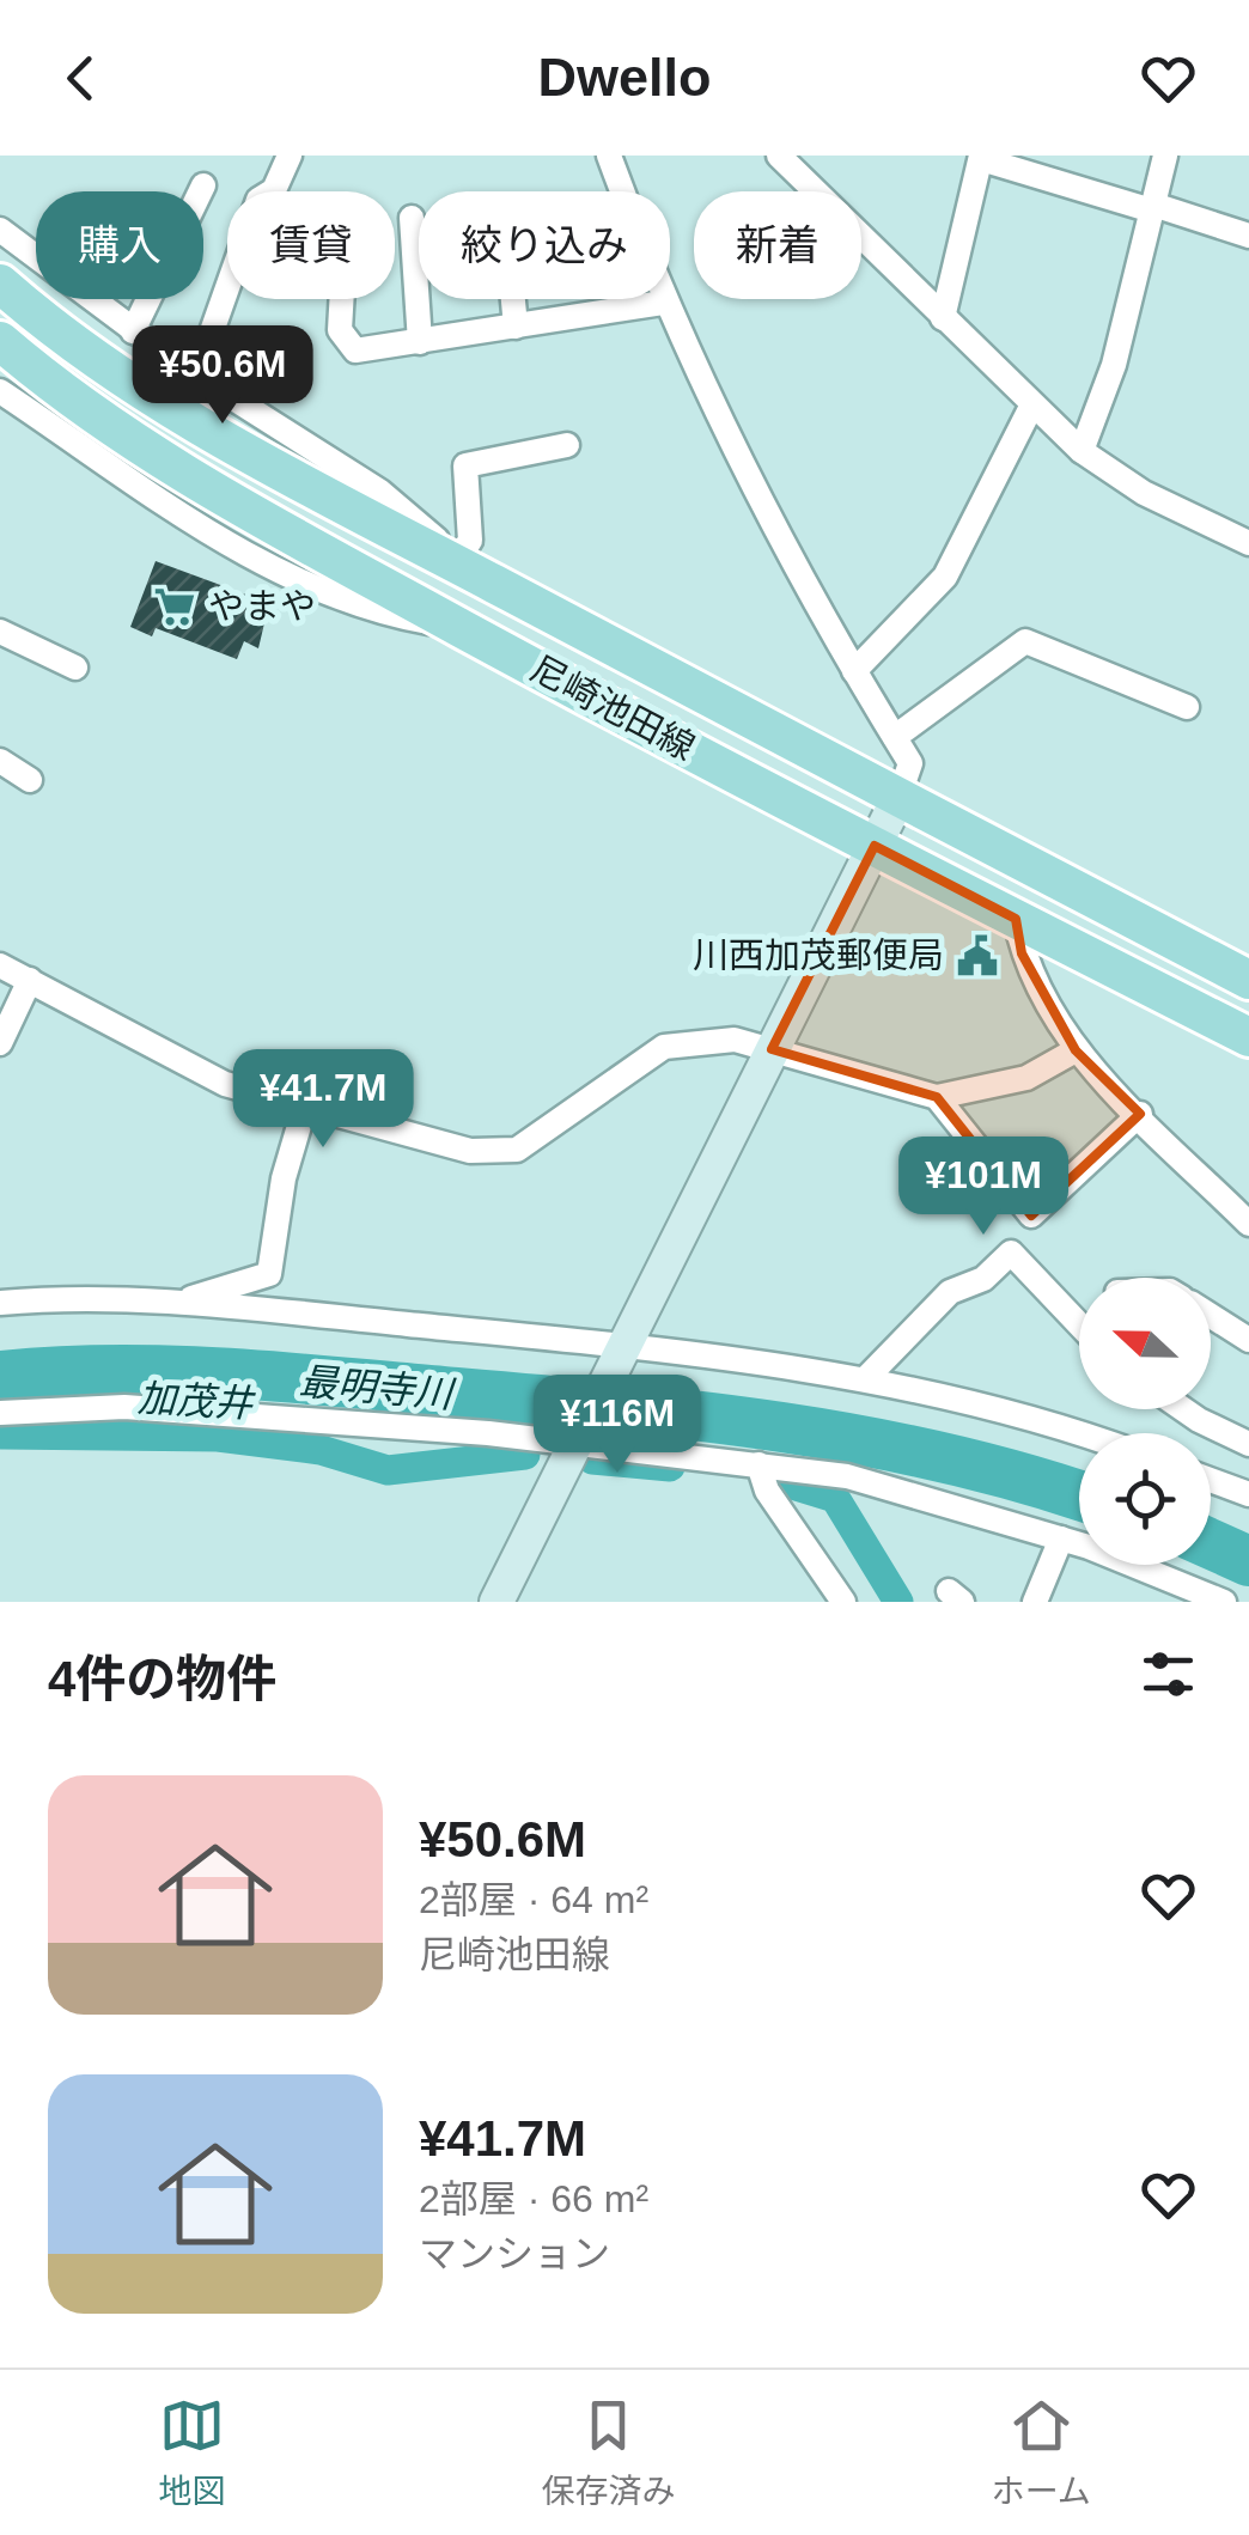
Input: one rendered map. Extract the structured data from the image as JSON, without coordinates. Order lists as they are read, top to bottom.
{
  "streets": {
    "main road": ["尼崎池田線"]
  },
  "water": ["最明寺川", "加茂井"],
  "places": {
    "supermarket": ["やまや"],
    "public building": ["川西加茂郵便局"]
  },
  "north": "left",
  "page": {
    "header": "Dwello",
    "chip": [
      "購入",
      "賃貸",
      "絞り込み",
      "新着"
    ],
    "price": [
      "¥50.6M",
      "¥41.7M",
      "¥101M",
      "¥116M"
    ],
    "heading": "4件の物件",
    "list": [
      {
        "name": "¥50.6M",
        "note": "2部屋 · 64 m² · 尼崎池田線"
      },
      {
        "name": "¥41.7M",
        "note": "2部屋 · 66 m² · マンション"
      }
    ],
    "tabs": ["地図", "保存済み", "ホーム"]
  }
}
